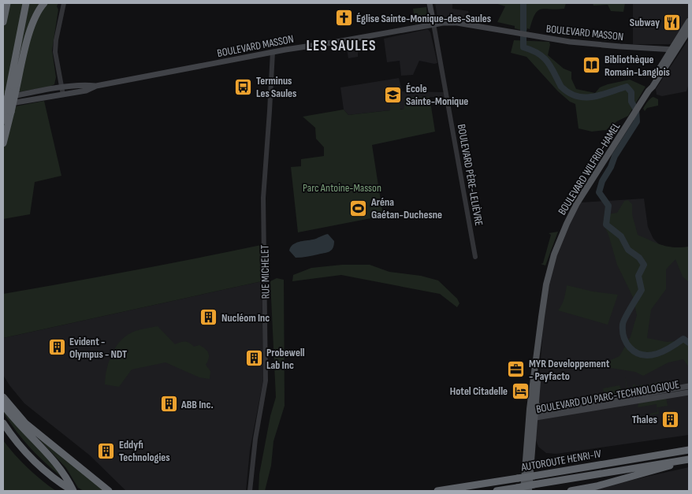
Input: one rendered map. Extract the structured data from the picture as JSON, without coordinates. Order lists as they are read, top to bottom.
{
  "streets": {
    "highway": ["AUTOROUTE HENRI-IV"],
    "main road": [
      "BOULEVARD MASSON",
      "BOULEVARD WILFRID-HAMEL",
      "BOULEVARD PÈRE-LELIÈVRE",
      "BOULEVARD DU PARC-TECHNOLOGIQUE"
    ],
    "street": ["RUE MICHELET"]
  },
  "crossings": [
    ["BOULEVARD MASSON", "BOULEVARD WILFRID-HAMEL"],
    ["BOULEVARD MASSON", "BOULEVARD PÈRE-LELIÈVRE"],
    ["BOULEVARD MASSON", "RUE MICHELET"],
    ["BOULEVARD WILFRID-HAMEL", "BOULEVARD DU PARC-TECHNOLOGIQUE"],
    ["BOULEVARD WILFRID-HAMEL", "AUTOROUTE HENRI-IV"]
  ],
  "districts": ["LES SAULES"],
  "parks": ["Parc Antoine-Masson"],
  "places": {
    "church": ["Église Sainte-Monique-des-Saules"],
    "restaurant": ["Subway"],
    "library": ["Bibliothèque Romain-Langlois"],
    "bus stop": ["Terminus Les Saules"],
    "school or university": ["École Sainte-Monique"],
    "sports": ["Aréna Gaétan-Duchesne"],
    "building": [
      "Nucléom Inc",
      "Evident - Olympus - NDT",
      "Probewell Lab Inc",
      "ABB Inc.",
      "Thales",
      "Eddyfi Technologies"
    ],
    "office": ["MYR Developpement - Payfacto"],
    "hotel": ["Hotel Citadelle"]
  }
}
